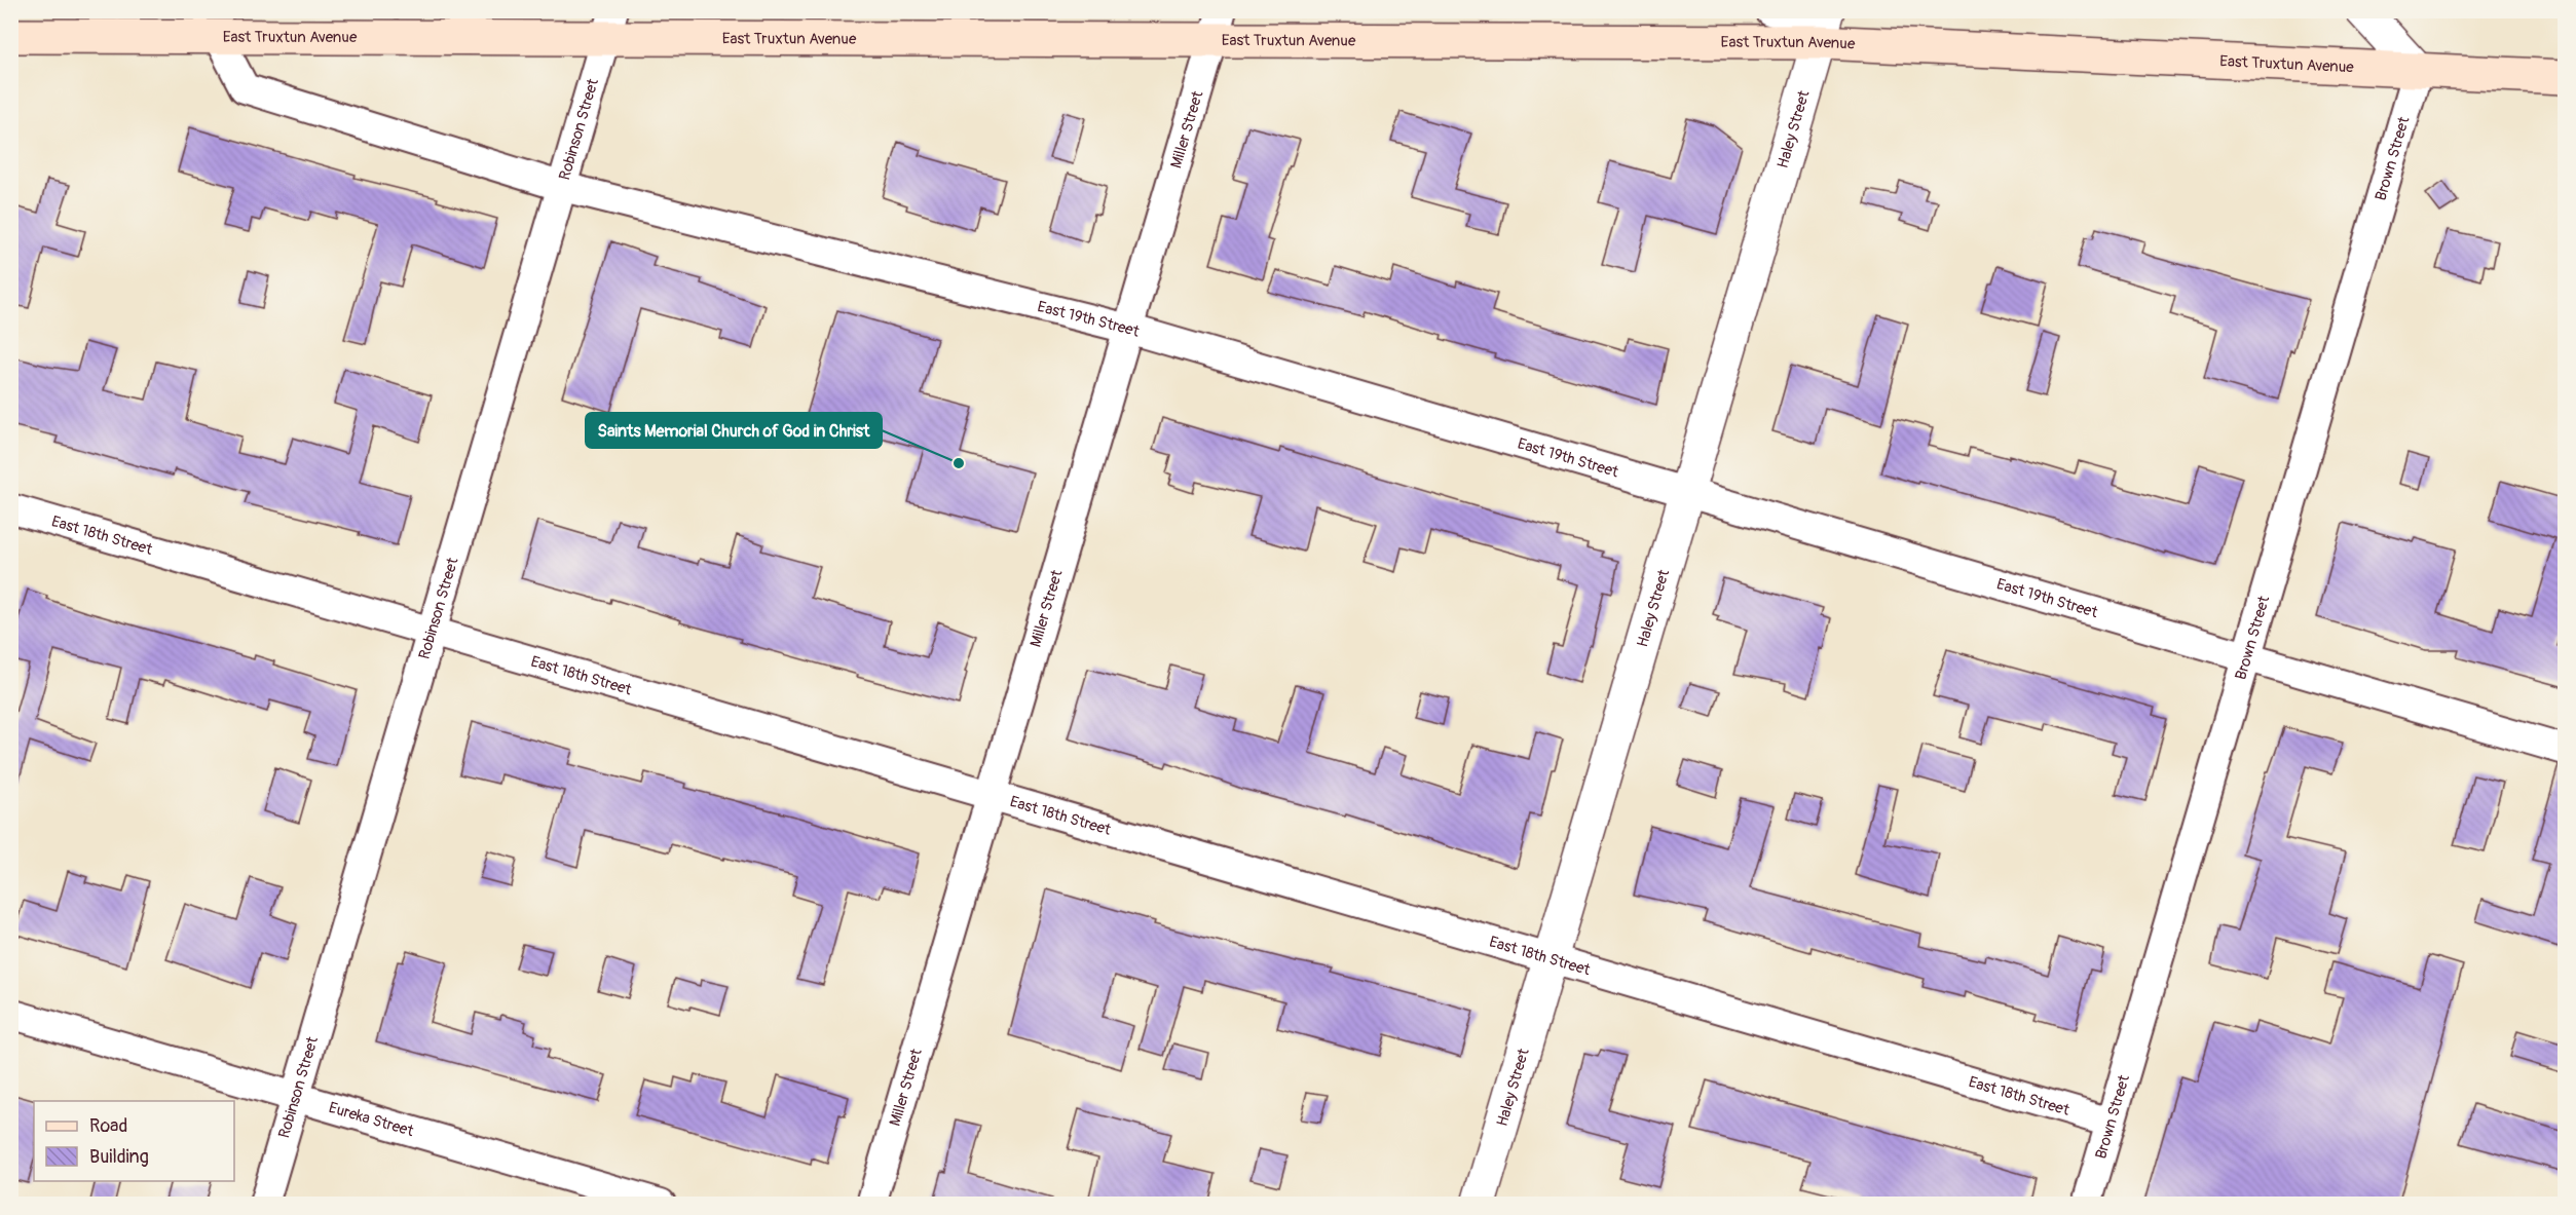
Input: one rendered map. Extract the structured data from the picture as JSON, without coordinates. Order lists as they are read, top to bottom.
{
  "streets": {
    "main road": ["East Truxtun Avenue"],
    "street": [
      "Robinson Street",
      "Miller Street",
      "Haley Street",
      "Brown Street",
      "East 19th Street",
      "East 18th Street",
      "Eureka Street"
    ]
  },
  "crossings": [
    ["East Truxtun Avenue", "Robinson Street"],
    ["East Truxtun Avenue", "Miller Street"],
    ["East Truxtun Avenue", "Haley Street"],
    ["East Truxtun Avenue", "Brown Street"],
    ["East Truxtun Avenue", "East 19th Street"],
    ["Robinson Street", "East 19th Street"],
    ["Robinson Street", "East 18th Street"],
    ["Robinson Street", "Eureka Street"],
    ["Miller Street", "East 19th Street"],
    ["Miller Street", "East 18th Street"],
    ["Haley Street", "East 19th Street"],
    ["Haley Street", "East 18th Street"],
    ["Brown Street", "East 19th Street"],
    ["Brown Street", "East 18th Street"]
  ],
  "places": ["Saints Memorial Church of God in Christ"],
  "legend": ["Road", "Building"]
}
